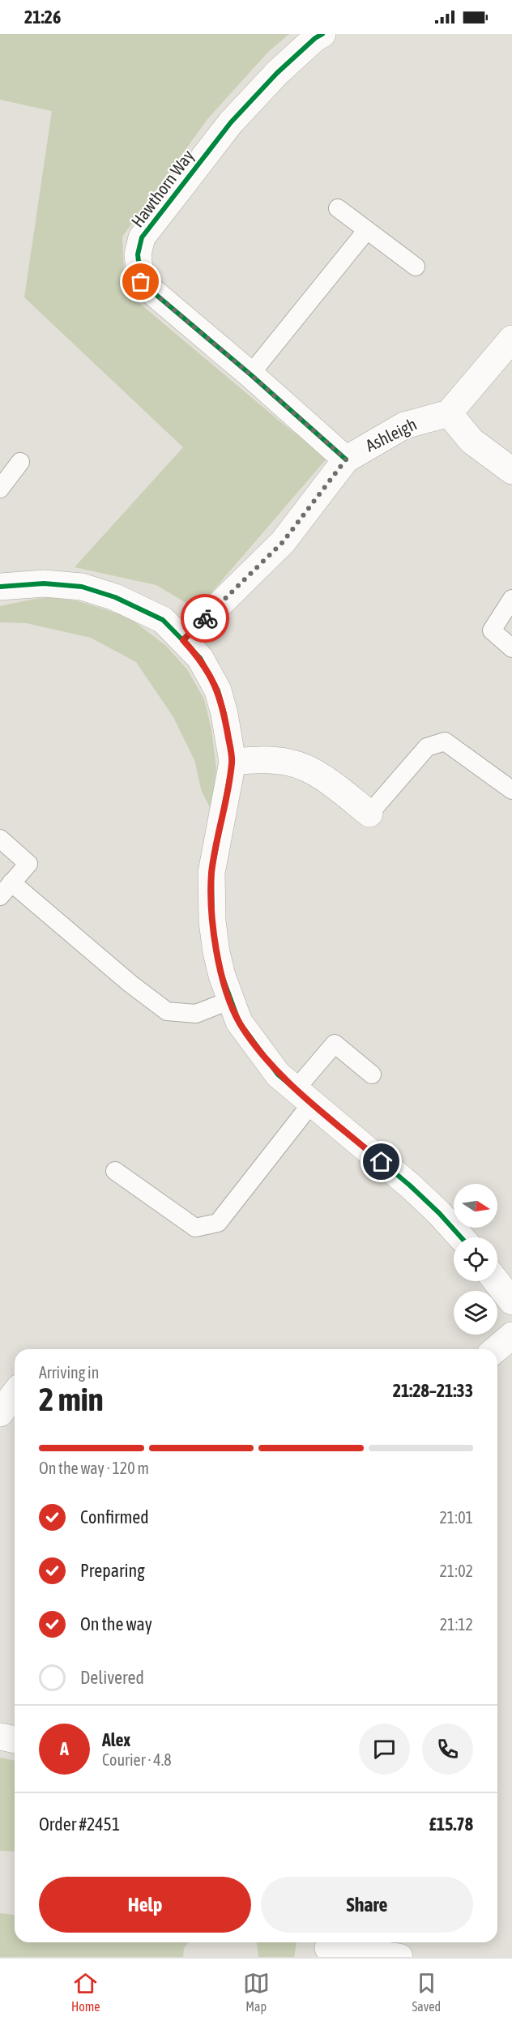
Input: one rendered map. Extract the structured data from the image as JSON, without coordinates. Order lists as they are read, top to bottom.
{
  "streets": {
    "street": ["Hawthorn Way", "Ashleigh"]
  },
  "crossings": [
    ["Hawthorn Way", "Ashleigh"]
  ],
  "north": "right",
  "page": {
    "status": "21:26",
    "heading": ["2 min", "Arriving in", "21:28–21:33"],
    "panel": [
      "Alex",
      "Courier · 4.8",
      "Order #2451",
      "£15.78"
    ],
    "bar": "On the way · 120 m",
    "list": [
      ["Confirmed", "21:01"],
      ["Preparing", "21:02"],
      ["On the way", "21:12"],
      "Delivered"
    ],
    "round": "A",
    "buttons": ["Help", "Share"],
    "tabs": ["Home", "Map", "Saved"]
  }
}
